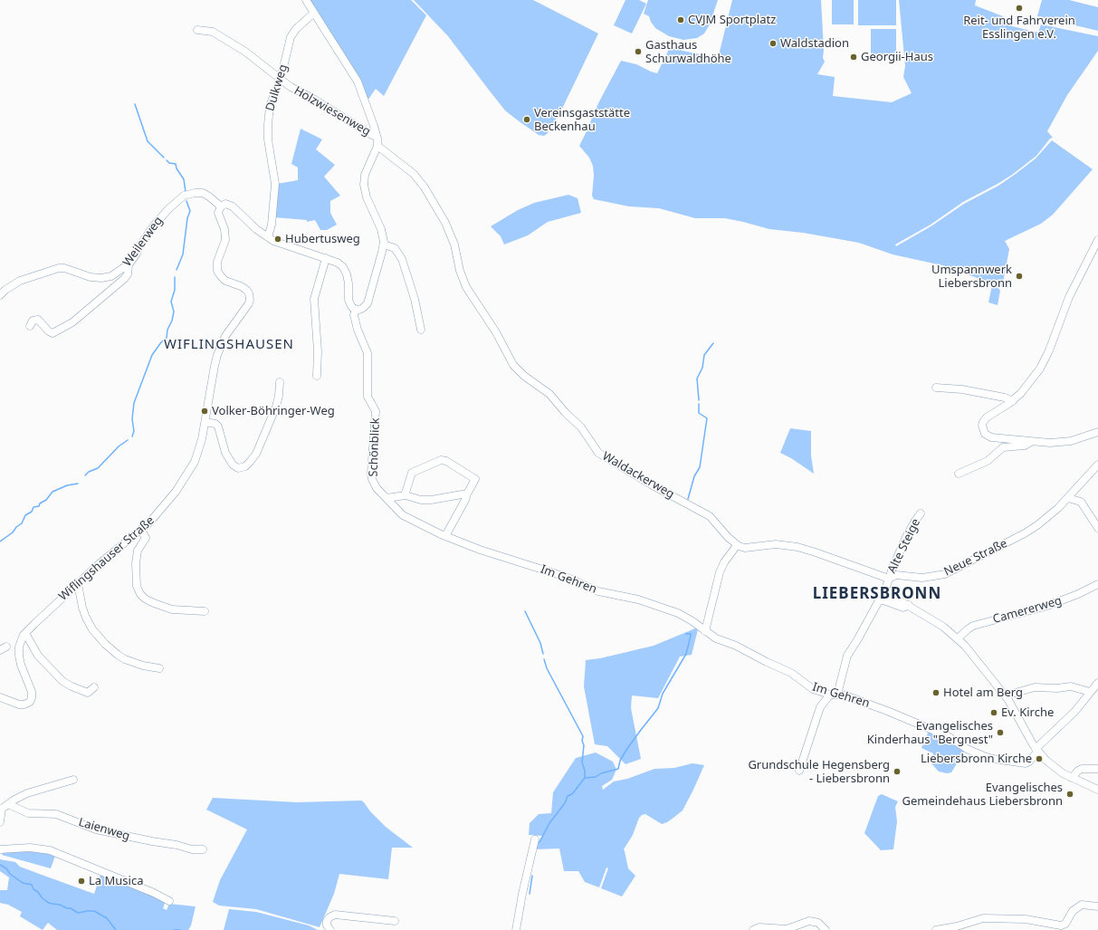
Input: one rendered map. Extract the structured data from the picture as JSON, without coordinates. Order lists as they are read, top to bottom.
{
  "streets": {
    "street": [
      "Dulkweg",
      "Holzwiesenweg",
      "Weilerweg",
      "Schönblick",
      "Waldackerweg",
      "Alte Steige",
      "Neue Straße",
      "Wiflingshauser Straße",
      "Im Gehren",
      "Camererweg",
      "Laienweg"
    ]
  },
  "crossings": [
    ["Dulkweg", "Holzwiesenweg"],
    ["Weilerweg", "Wiflingshauser Straße"],
    ["Schönblick", "Im Gehren"],
    ["Alte Steige", "Neue Straße"]
  ],
  "districts": ["WIFLINGSHAUSEN", "LIEBERSBRONN"],
  "places": [
    "Reit- und Fahrverein Esslingen e.V.",
    "CVJM Sportplatz",
    "Waldstadion",
    "Gasthaus Schurwaldhöhe",
    "Georgii-Haus",
    "Vereinsgaststätte Beckenhau",
    "Hubertusweg",
    "Umspannwerk Liebersbronn",
    "Volker-Böhringer-Weg",
    "Hotel am Berg",
    "Ev. Kirche",
    "Evangelisches Kinderhaus \"Bergnest\"",
    "Liebersbronn Kirche",
    "Grundschule Hegensberg - Liebersbronn",
    "Evangelisches Gemeindehaus Liebersbronn",
    "La Musica"
  ]
}
